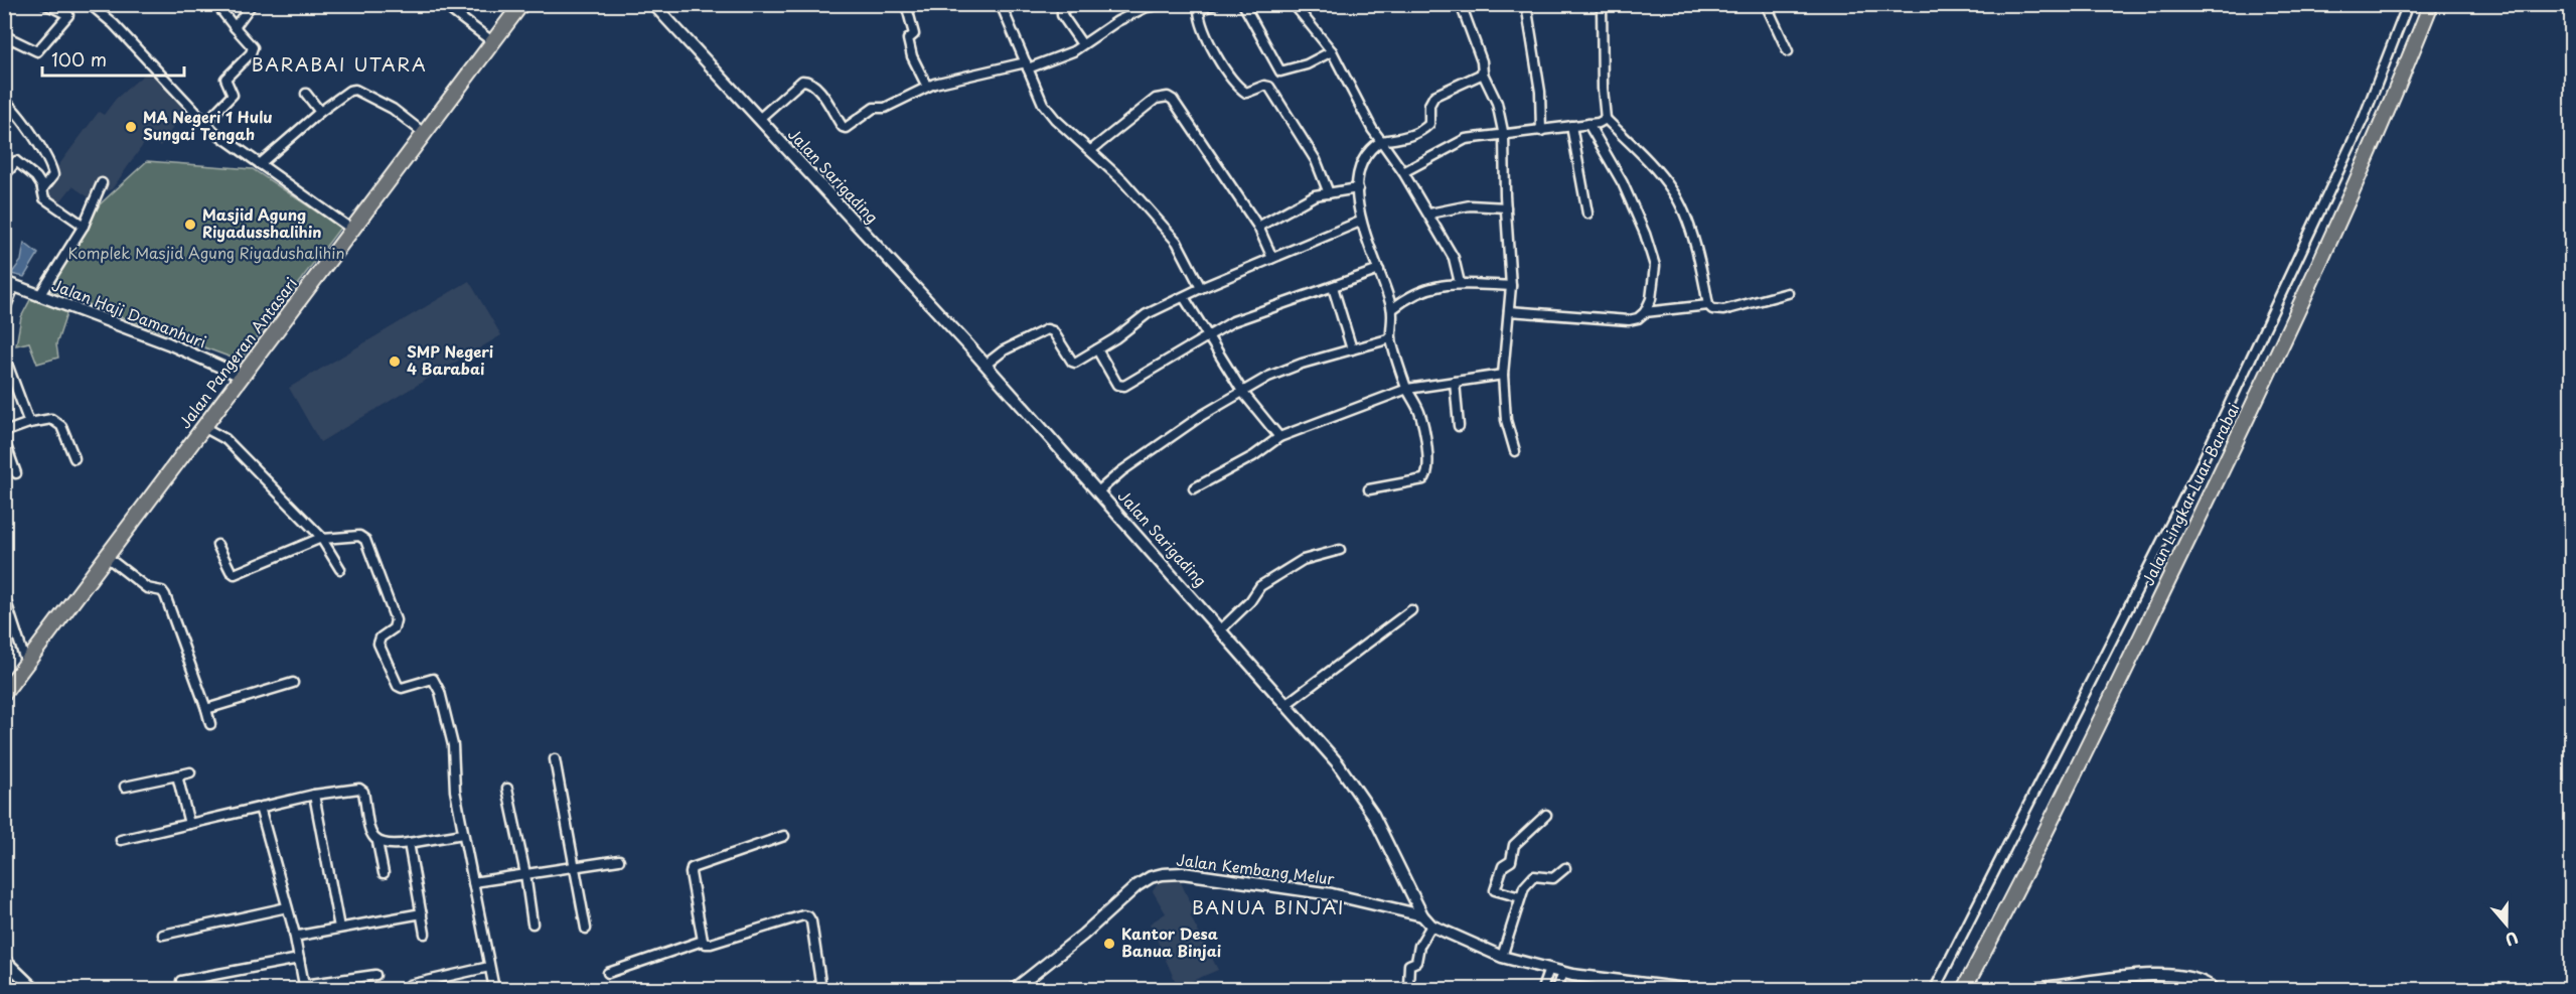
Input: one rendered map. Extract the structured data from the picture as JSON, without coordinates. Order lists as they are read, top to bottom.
{
  "streets": {
    "main road": ["Jalan Pangeran Antasari", "Jalan Lingkar Luar Barabai"],
    "street": ["Jalan Sarigading", "Jalan Haji Damanhuri", "Jalan Kembang Melur"]
  },
  "crossings": [
    ["Jalan Sarigading", "Jalan Kembang Melur"],
    ["Jalan Haji Damanhuri", "Jalan Pangeran Antasari"]
  ],
  "districts": ["BARABAI UTARA", "BANUA BINJAI"],
  "parks": ["Komplek Masjid Agung Riyadushalihin"],
  "places": [
    "MA Negeri 1 Hulu Sungai Tengah",
    "Masjid Agung Riyadusshalihin",
    "SMP Negeri 4 Barabai",
    "Kantor Desa Banua Binjai"
  ],
  "scale_bar": "100 m",
  "north": "bottom"
}
